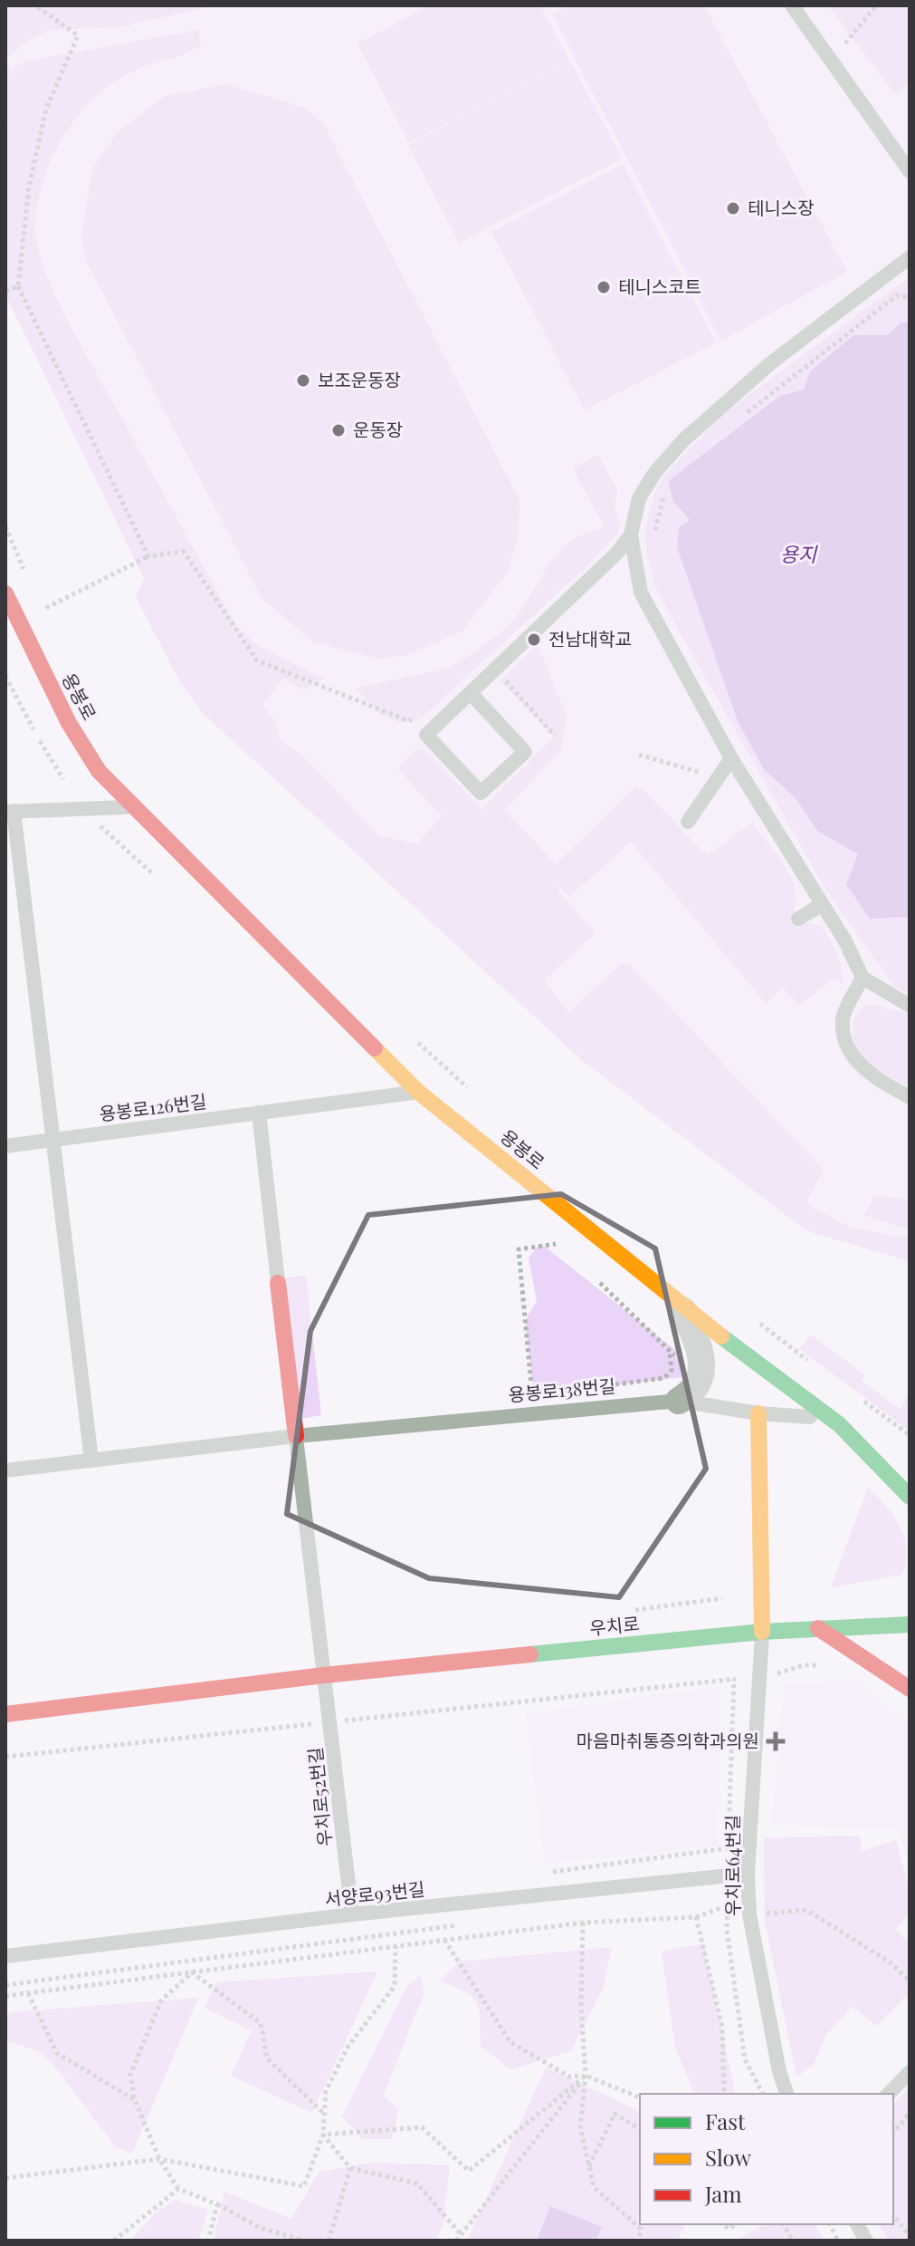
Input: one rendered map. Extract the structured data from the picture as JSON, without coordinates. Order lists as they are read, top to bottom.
{
  "streets": {
    "main road": ["용봉로", "우치로"],
    "lane": [
      "용봉로126번길",
      "용봉로138번길",
      "우치로52번길",
      "우치로64번길",
      "서양로93번길"
    ]
  },
  "crossings": [
    ["용봉로", "용봉로126번길"],
    ["용봉로", "용봉로138번길"],
    ["우치로", "우치로52번길"],
    ["우치로", "우치로64번길"],
    ["우치로52번길", "서양로93번길"],
    ["우치로64번길", "서양로93번길"]
  ],
  "water": ["용지"],
  "places": {
    "other": [
      "테니스장",
      "테니스코트",
      "보조운동장",
      "운동장",
      "전남대학교"
    ],
    "health": ["마음마취통증의학과의원"]
  },
  "legend": ["Fast", "Slow", "Jam"]
}
